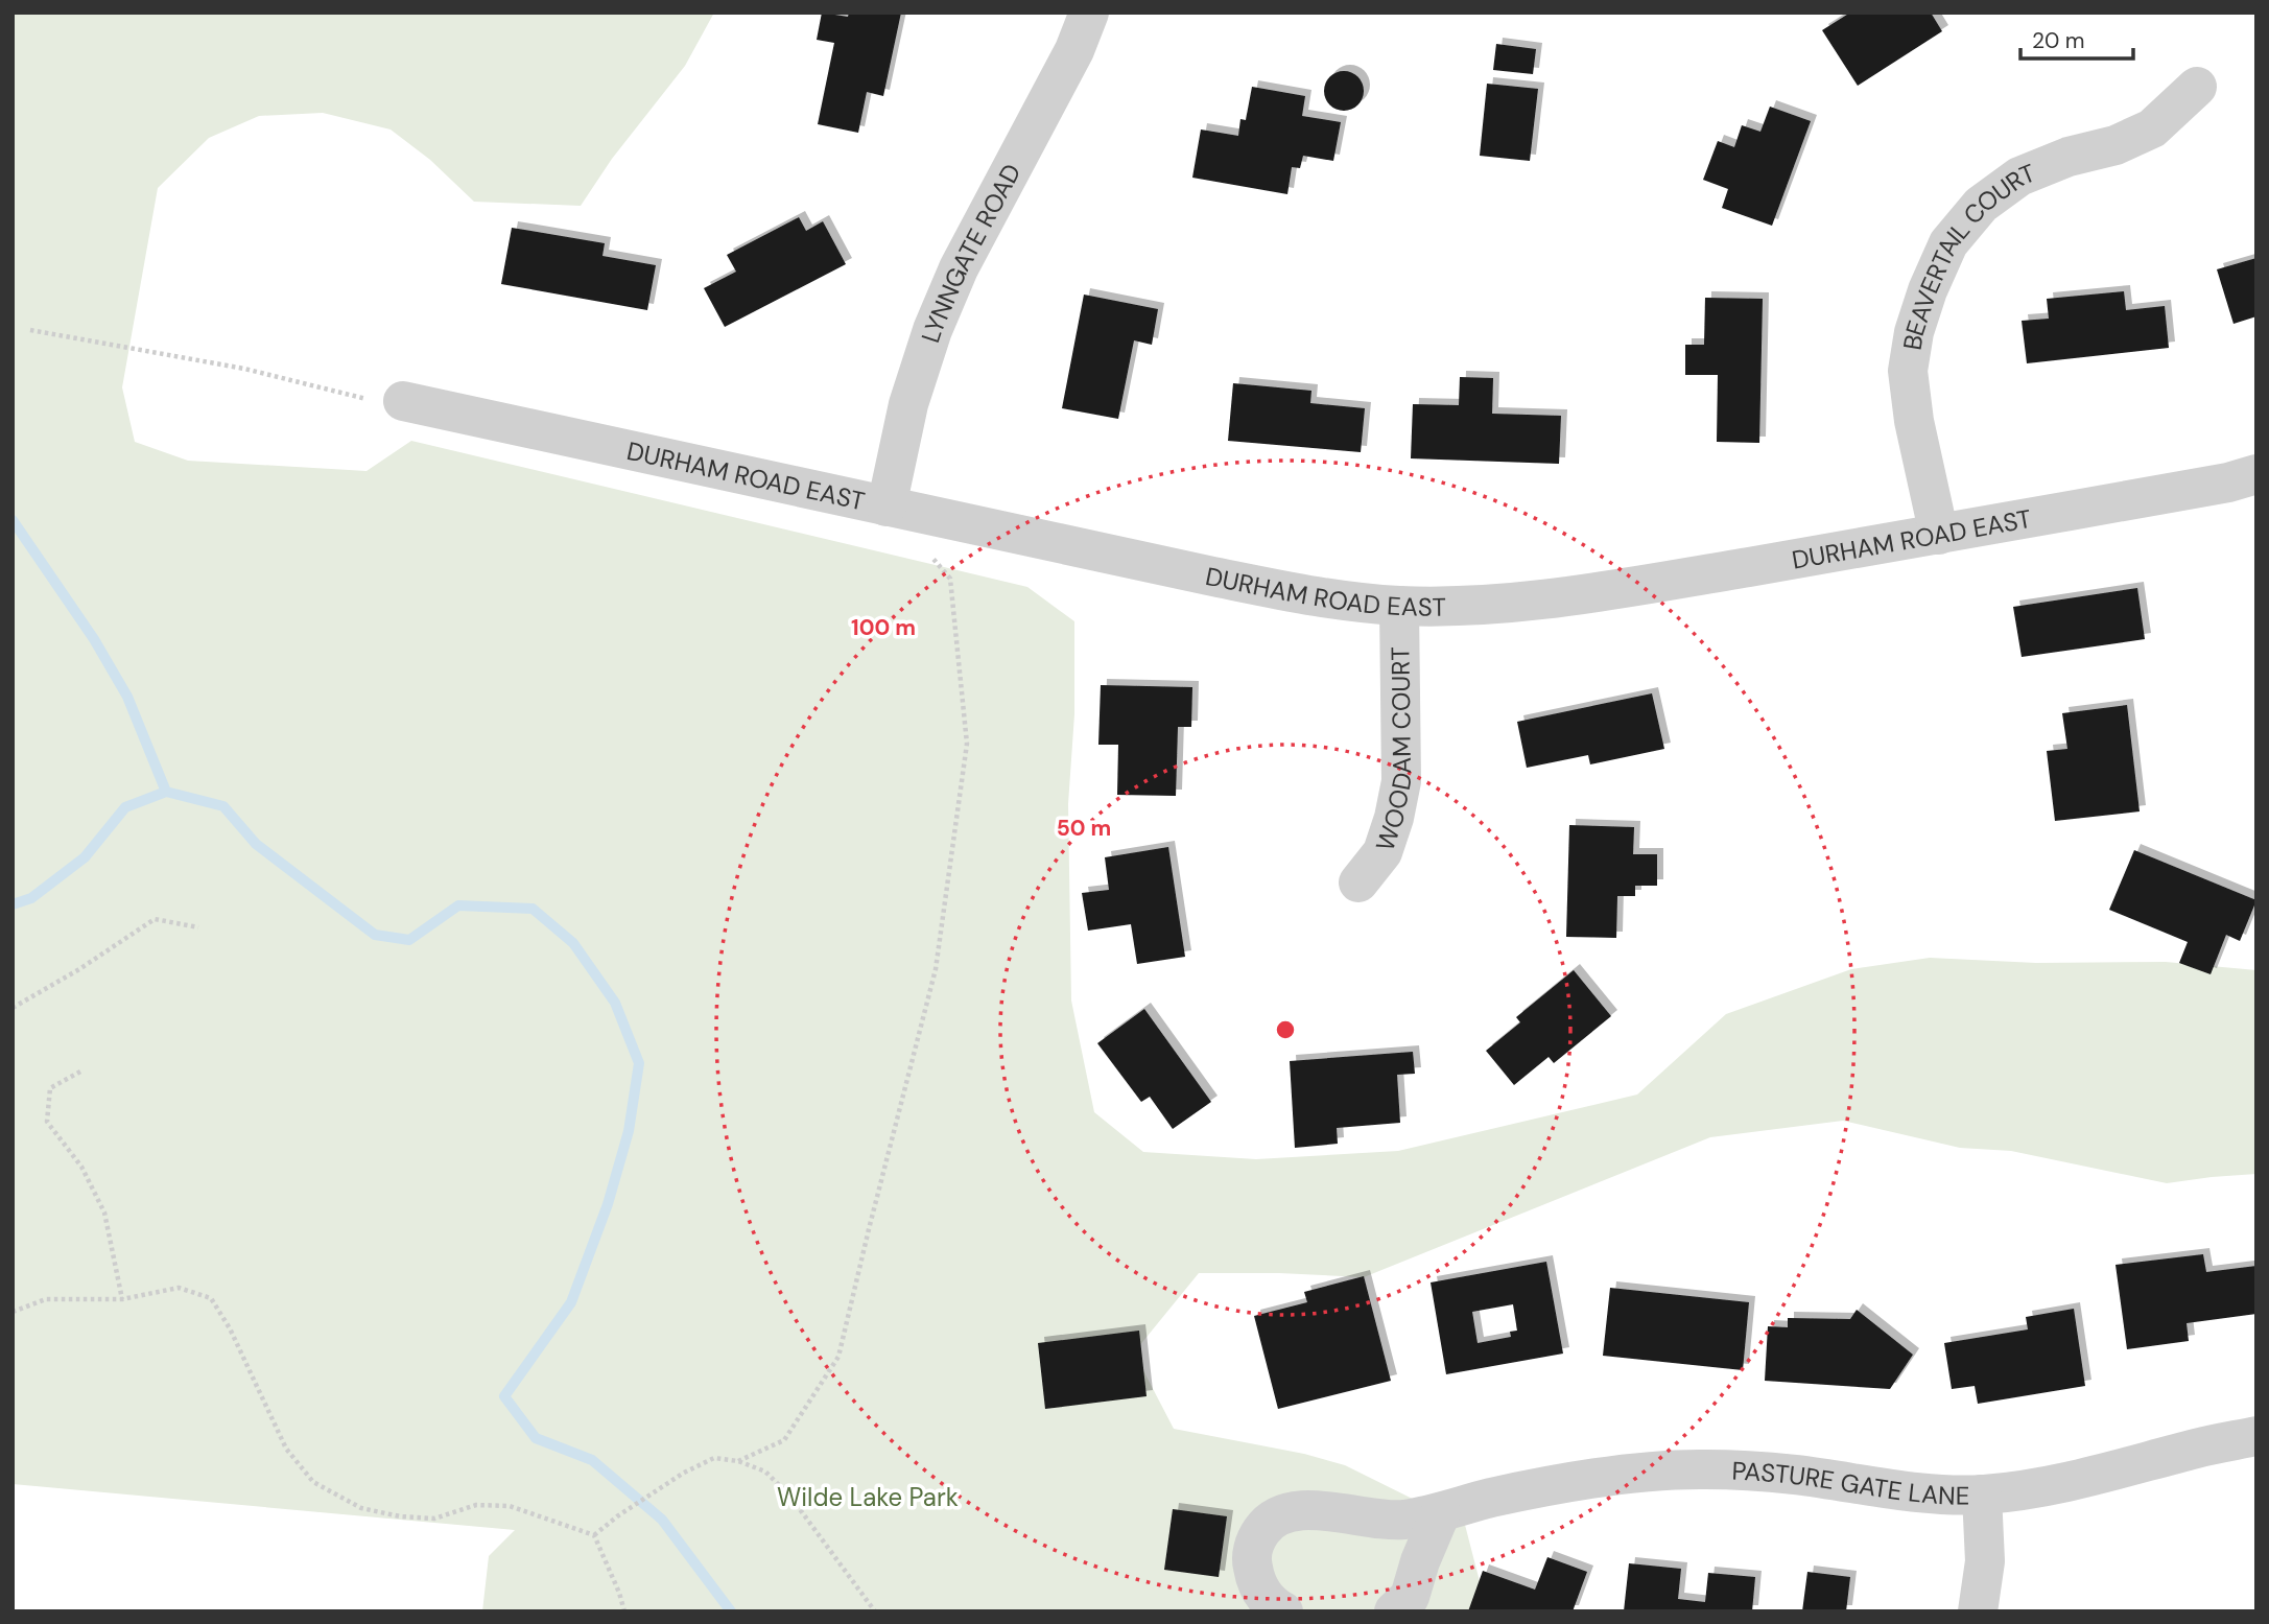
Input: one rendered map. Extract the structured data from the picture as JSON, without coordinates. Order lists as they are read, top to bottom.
{
  "streets": {
    "street": [
      "LYNNGATE ROAD",
      "BEAVERTAIL COURT",
      "DURHAM ROAD EAST",
      "WOODAM COURT",
      "PASTURE GATE LANE"
    ]
  },
  "crossings": [
    ["LYNNGATE ROAD", "DURHAM ROAD EAST"],
    ["BEAVERTAIL COURT", "DURHAM ROAD EAST"],
    ["DURHAM ROAD EAST", "WOODAM COURT"]
  ],
  "parks": ["Wilde Lake Park"],
  "scale_bar": "20 m",
  "rings": ["100 m", "50 m"]
}
